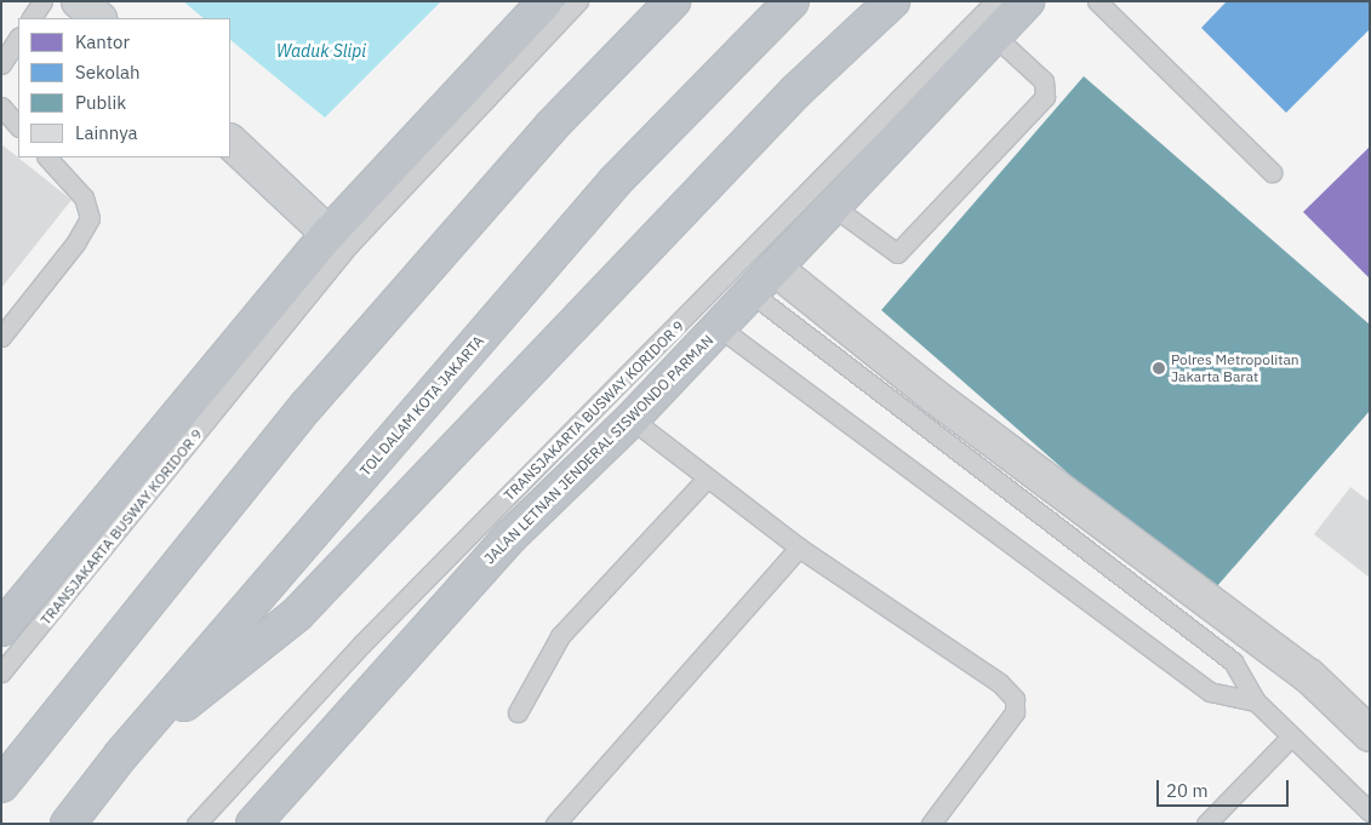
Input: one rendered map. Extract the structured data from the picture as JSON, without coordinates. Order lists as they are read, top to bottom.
{
  "streets": {
    "highway": ["TOL DALAM KOTA JAKARTA", "JALAN LETNAN JENDERAL SISWONDO PARMAN"],
    "lane": ["TRANSJAKARTA BUSWAY KORIDOR 9"]
  },
  "water": ["Waduk Slipi"],
  "places": ["Polres Metropolitan Jakarta Barat"],
  "legend": [
    "Kantor",
    "Sekolah",
    "Publik",
    "Lainnya"
  ],
  "scale_bar": "20 m"
}
